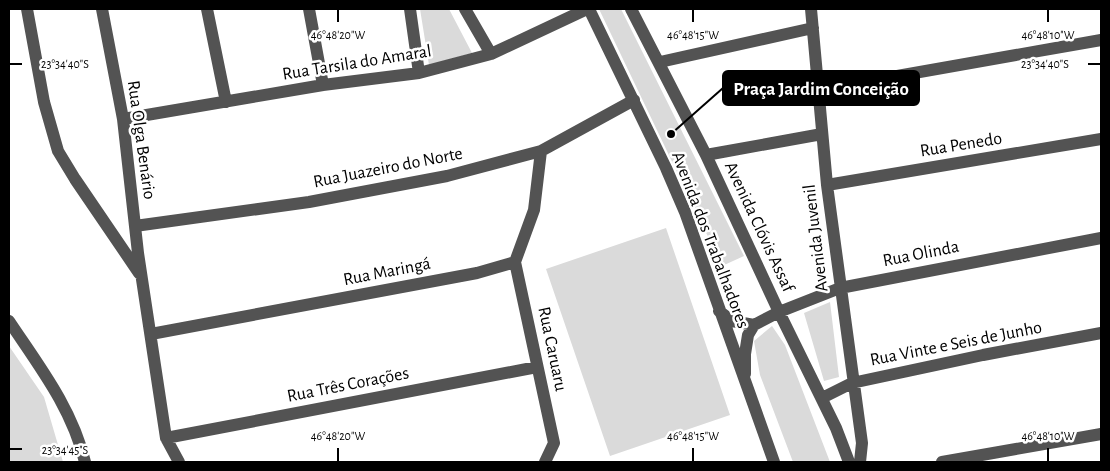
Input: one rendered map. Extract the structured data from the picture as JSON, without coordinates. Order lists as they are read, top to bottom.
{
  "streets": {
    "street": [
      "Rua Tarsila do Amaral",
      "Rua Olga Benário",
      "Rua Penedo",
      "Rua Juazeiro do Norte",
      "Avenida Clóvis Assaf",
      "Avenida Juvenil",
      "Avenida dos Trabalhadores",
      "Rua Olinda",
      "Rua Maringá",
      "Rua Vinte e Seis de Junho",
      "Rua Caruaru",
      "Rua Três Corações"
    ]
  },
  "crossings": [
    ["Rua Tarsila do Amaral", "Rua Olga Benário"],
    ["Rua Tarsila do Amaral", "Avenida dos Trabalhadores"],
    ["Rua Olga Benário", "Rua Juazeiro do Norte"],
    ["Rua Olga Benário", "Rua Maringá"],
    ["Rua Olga Benário", "Rua Três Corações"],
    ["Rua Penedo", "Avenida Juvenil"],
    ["Rua Juazeiro do Norte", "Avenida dos Trabalhadores"],
    ["Avenida Clóvis Assaf", "Rua Olinda"],
    ["Avenida Clóvis Assaf", "Rua Vinte e Seis de Junho"],
    ["Avenida Juvenil", "Rua Olinda"],
    ["Avenida Juvenil", "Rua Vinte e Seis de Junho"],
    ["Rua Maringá", "Rua Caruaru"],
    ["Rua Caruaru", "Rua Três Corações"]
  ],
  "places": ["Praça Jardim Conceição"],
  "coordinates": [
    "46°48'20\"W",
    "46°48'15\"W",
    "46°48'10\"W",
    "23°34'40\"S",
    "23°34'45\"S"
  ]
}
